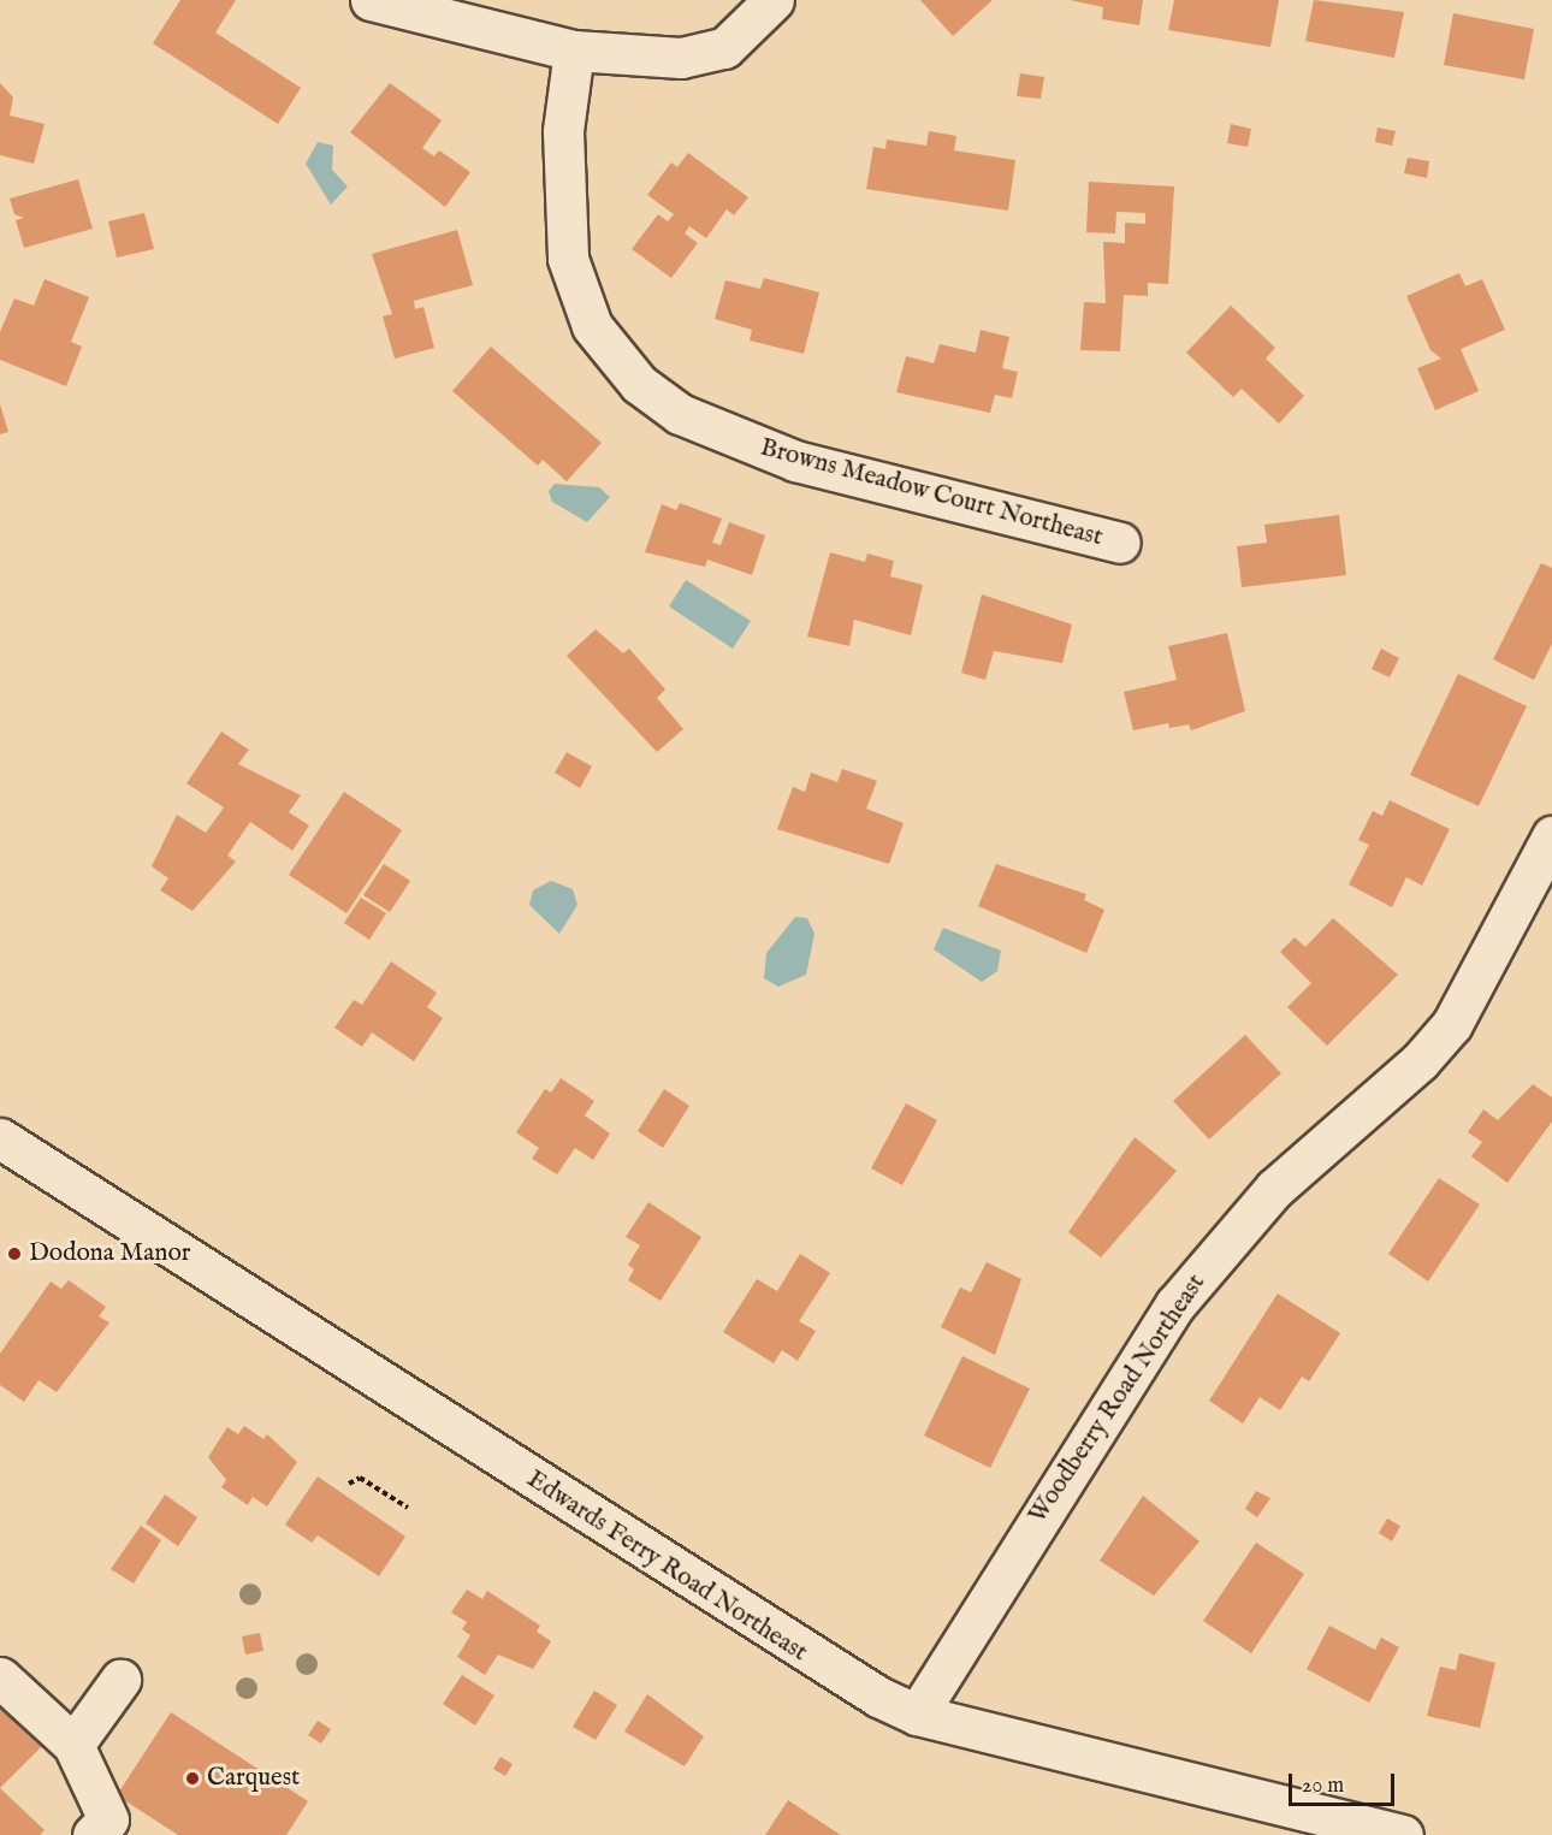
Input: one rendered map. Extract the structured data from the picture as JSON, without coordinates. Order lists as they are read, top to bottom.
{
  "streets": {
    "street": ["Browns Meadow Court Northeast", "Woodberry Road Northeast", "Edwards Ferry Road Northeast"]
  },
  "crossings": [
    ["Woodberry Road Northeast", "Edwards Ferry Road Northeast"]
  ],
  "places": ["Dodona Manor", "Carquest"],
  "scale_bar": "20 m"
}
